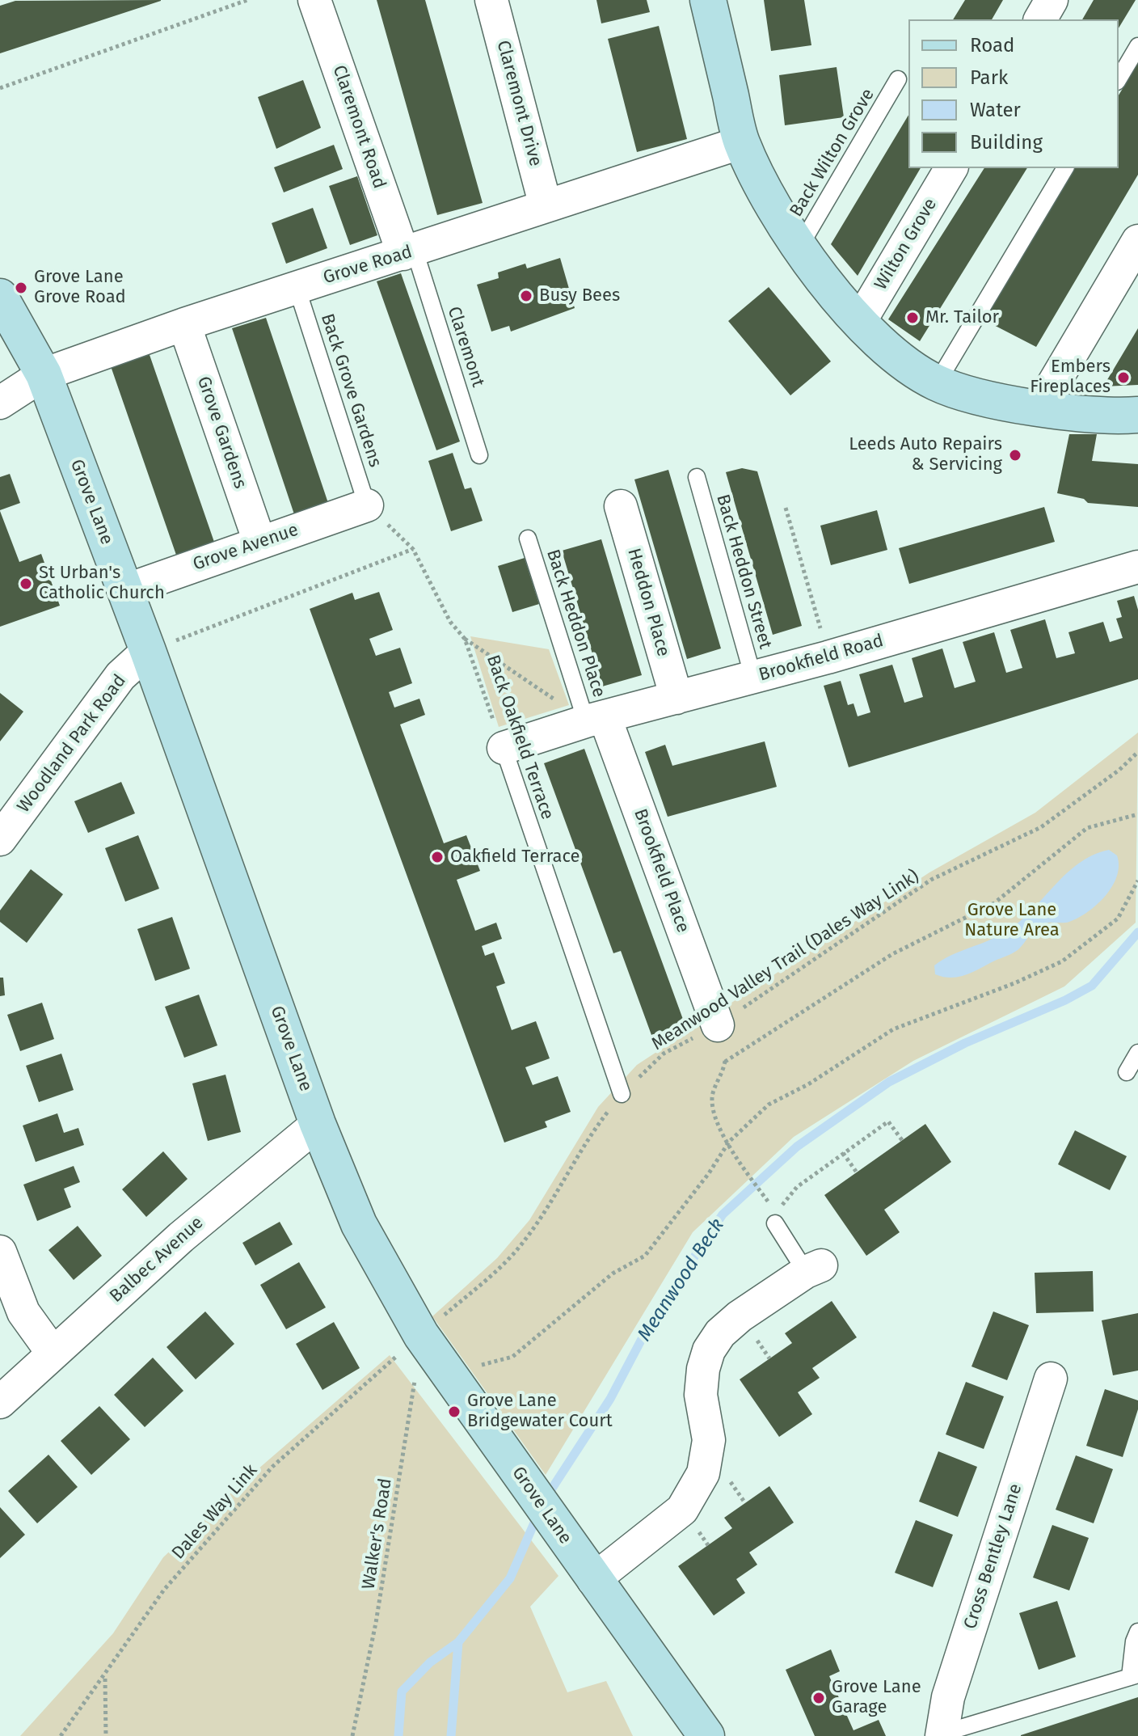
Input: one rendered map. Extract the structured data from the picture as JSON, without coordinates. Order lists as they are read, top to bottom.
{
  "streets": {
    "main road": ["Grove Lane"],
    "street": [
      "Claremont Drive",
      "Claremont Road",
      "Wilton Grove",
      "Grove Road",
      "Grove Gardens",
      "Grove Avenue",
      "Heddon Place",
      "Brookfield Road",
      "Woodland Park Road",
      "Brookfield Place",
      "Balbec Avenue",
      "Cross Bentley Lane"
    ],
    "lane": [
      "Back Wilton Grove",
      "Claremont",
      "Back Grove Gardens",
      "Back Heddon Street",
      "Back Heddon Place",
      "Back Oakfield Terrace"
    ],
    "path": ["Meanwood Valley Trail (Dales Way Link)", "Dales Way Link", "Walker's Road"]
  },
  "crossings": [
    ["Claremont Drive", "Grove Road"],
    ["Claremont Road", "Grove Road"],
    ["Claremont Road", "Claremont"],
    ["Grove Road", "Claremont"],
    ["Grove Road", "Back Grove Gardens"],
    ["Grove Road", "Grove Gardens"],
    ["Grove Road", "Grove Lane"],
    ["Back Grove Gardens", "Grove Avenue"],
    ["Grove Gardens", "Grove Avenue"],
    ["Grove Lane", "Grove Avenue"],
    ["Grove Lane", "Back Oakfield Terrace"],
    ["Grove Lane", "Woodland Park Road"],
    ["Grove Lane", "Meanwood Valley Trail (Dales Way Link)"],
    ["Grove Lane", "Balbec Avenue"],
    ["Grove Lane", "Dales Way Link"],
    ["Grove Lane", "Walker's Road"],
    ["Back Heddon Street", "Brookfield Road"],
    ["Heddon Place", "Brookfield Road"],
    ["Back Heddon Place", "Brookfield Road"],
    ["Back Heddon Place", "Brookfield Place"],
    ["Brookfield Road", "Back Oakfield Terrace"],
    ["Brookfield Road", "Brookfield Place"],
    ["Back Oakfield Terrace", "Woodland Park Road"],
    ["Back Oakfield Terrace", "Meanwood Valley Trail (Dales Way Link)"],
    ["Brookfield Place", "Meanwood Valley Trail (Dales Way Link)"],
    ["Meanwood Valley Trail (Dales Way Link)", "Dales Way Link"],
    ["Meanwood Valley Trail (Dales Way Link)", "Walker's Road"],
    ["Dales Way Link", "Walker's Road"]
  ],
  "water": ["Meanwood Beck"],
  "parks": ["Grove Lane Nature Area"],
  "places": [
    "Grove Lane Grove Road",
    "Busy Bees",
    "Mr. Tailor",
    "Embers Fireplaces",
    "Leeds Auto Repairs & Servicing",
    "St Urban's Catholic Church",
    "Oakfield Terrace",
    "Grove Lane Bridgewater Court",
    "Grove Lane Garage"
  ],
  "legend": [
    "Road",
    "Park",
    "Water",
    "Building"
  ]
}
